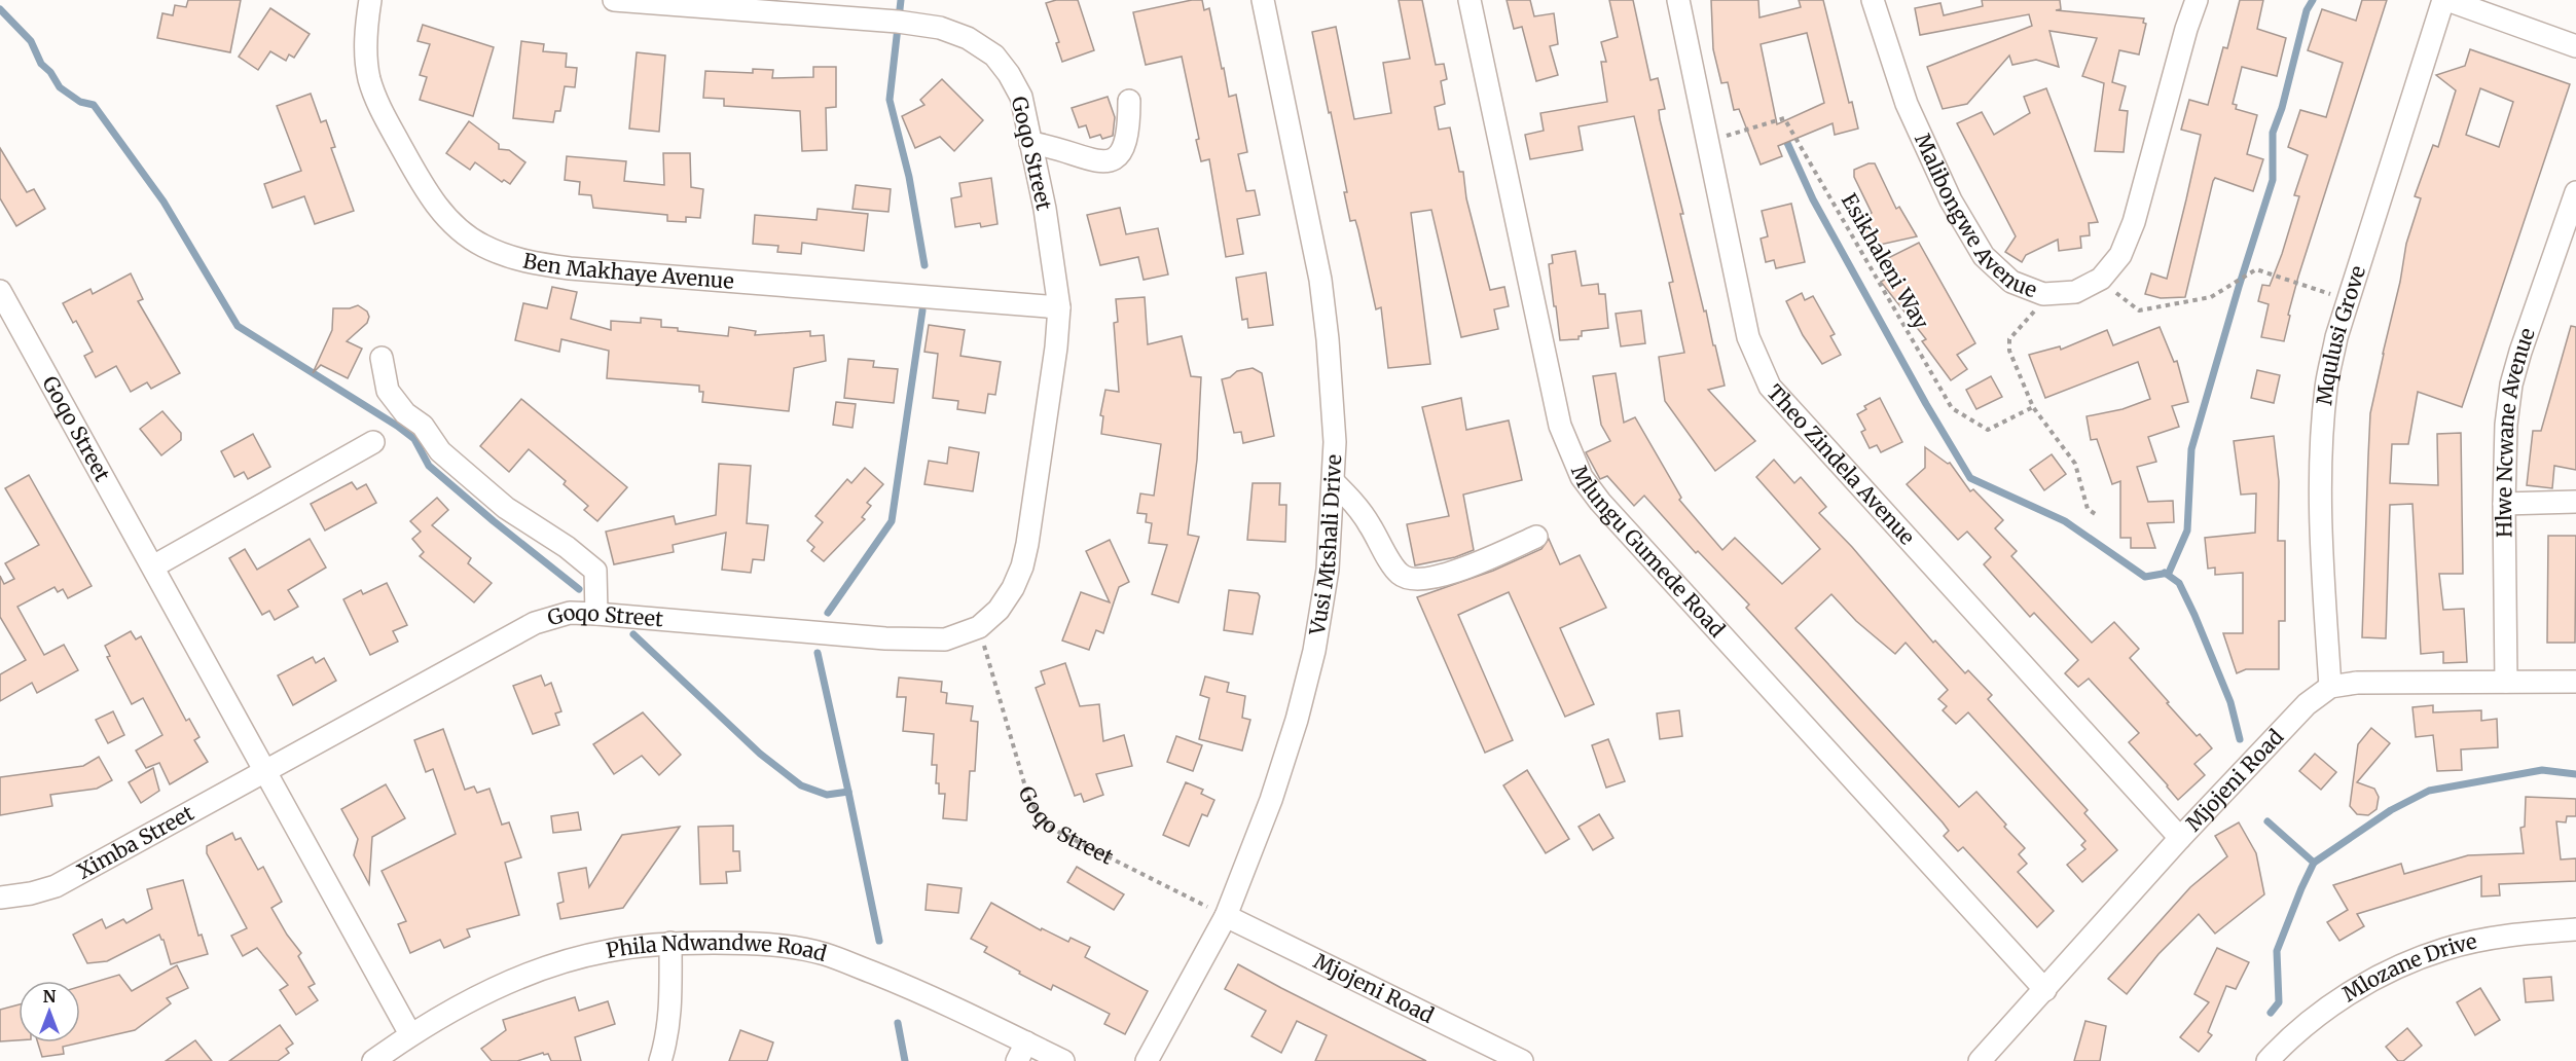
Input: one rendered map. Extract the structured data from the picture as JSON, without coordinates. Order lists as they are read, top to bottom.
{
  "streets": {
    "street": [
      "Goqo Street",
      "Malibongwe Avenue",
      "Ben Makhaye Avenue",
      "Mqulusi Grove",
      "Hlwe Ncwane Avenue",
      "Theo Zindela Avenue",
      "Vusi Mtshali Drive",
      "Mlungu Gumede Road",
      "Mjojeni Road",
      "Ximba Street",
      "Phila Ndwandwe Road",
      "Mlozane Drive"
    ],
    "path": ["Esikhaleni Way"]
  },
  "crossings": [
    ["Goqo Street", "Ben Makhaye Avenue"],
    ["Goqo Street", "Vusi Mtshali Drive"],
    ["Goqo Street", "Mjojeni Road"],
    ["Goqo Street", "Ximba Street"],
    ["Goqo Street", "Phila Ndwandwe Road"],
    ["Esikhaleni Way", "Theo Zindela Avenue"],
    ["Mqulusi Grove", "Mjojeni Road"],
    ["Hlwe Ncwane Avenue", "Mjojeni Road"],
    ["Theo Zindela Avenue", "Mjojeni Road"],
    ["Vusi Mtshali Drive", "Mjojeni Road"],
    ["Mlungu Gumede Road", "Mjojeni Road"]
  ],
  "north": "top"
}
